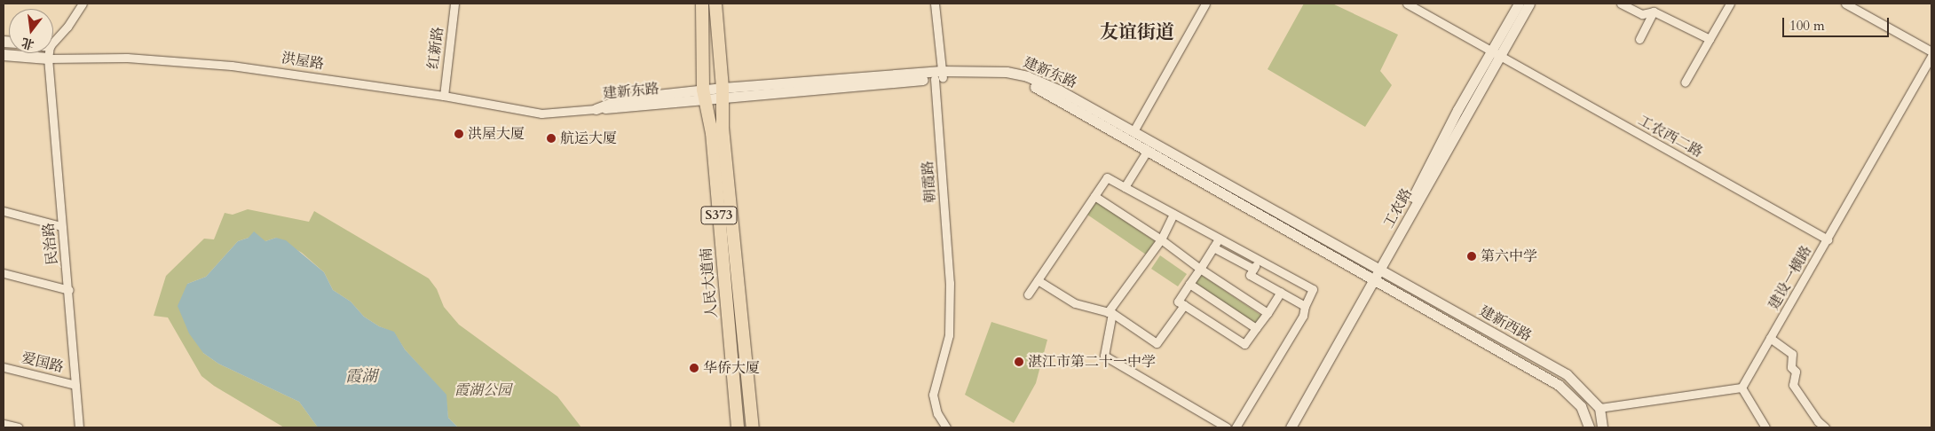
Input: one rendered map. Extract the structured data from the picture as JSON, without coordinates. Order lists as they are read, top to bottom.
{
  "streets": {
    "main road": ["洪屋路", "S373", "人民大道南"],
    "street": [
      "红新路",
      "建新东路",
      "工农西二路",
      "朝霞路",
      "工农路",
      "民治路",
      "建设一横路",
      "建新西路",
      "爱国路"
    ]
  },
  "crossings": [
    ["红新路", "洪屋路"],
    ["洪屋路", "建新东路"],
    ["洪屋路", "民治路"],
    ["建新东路", "朝霞路"],
    ["建新东路", "工农路"],
    ["建新东路", "人民大道南"],
    ["建新东路", "建新西路"],
    ["工农西二路", "工农路"],
    ["工农西二路", "建设一横路"],
    ["工农路", "建新西路"],
    ["民治路", "爱国路"]
  ],
  "districts": ["友谊街道"],
  "water": ["霞湖"],
  "parks": ["霞湖公园"],
  "places": [
    "洪屋大厦",
    "航运大厦",
    "第六中学",
    "湛江市第二十一中学",
    "华侨大厦"
  ],
  "scale_bar": "100 m",
  "north": "bottom"
}
